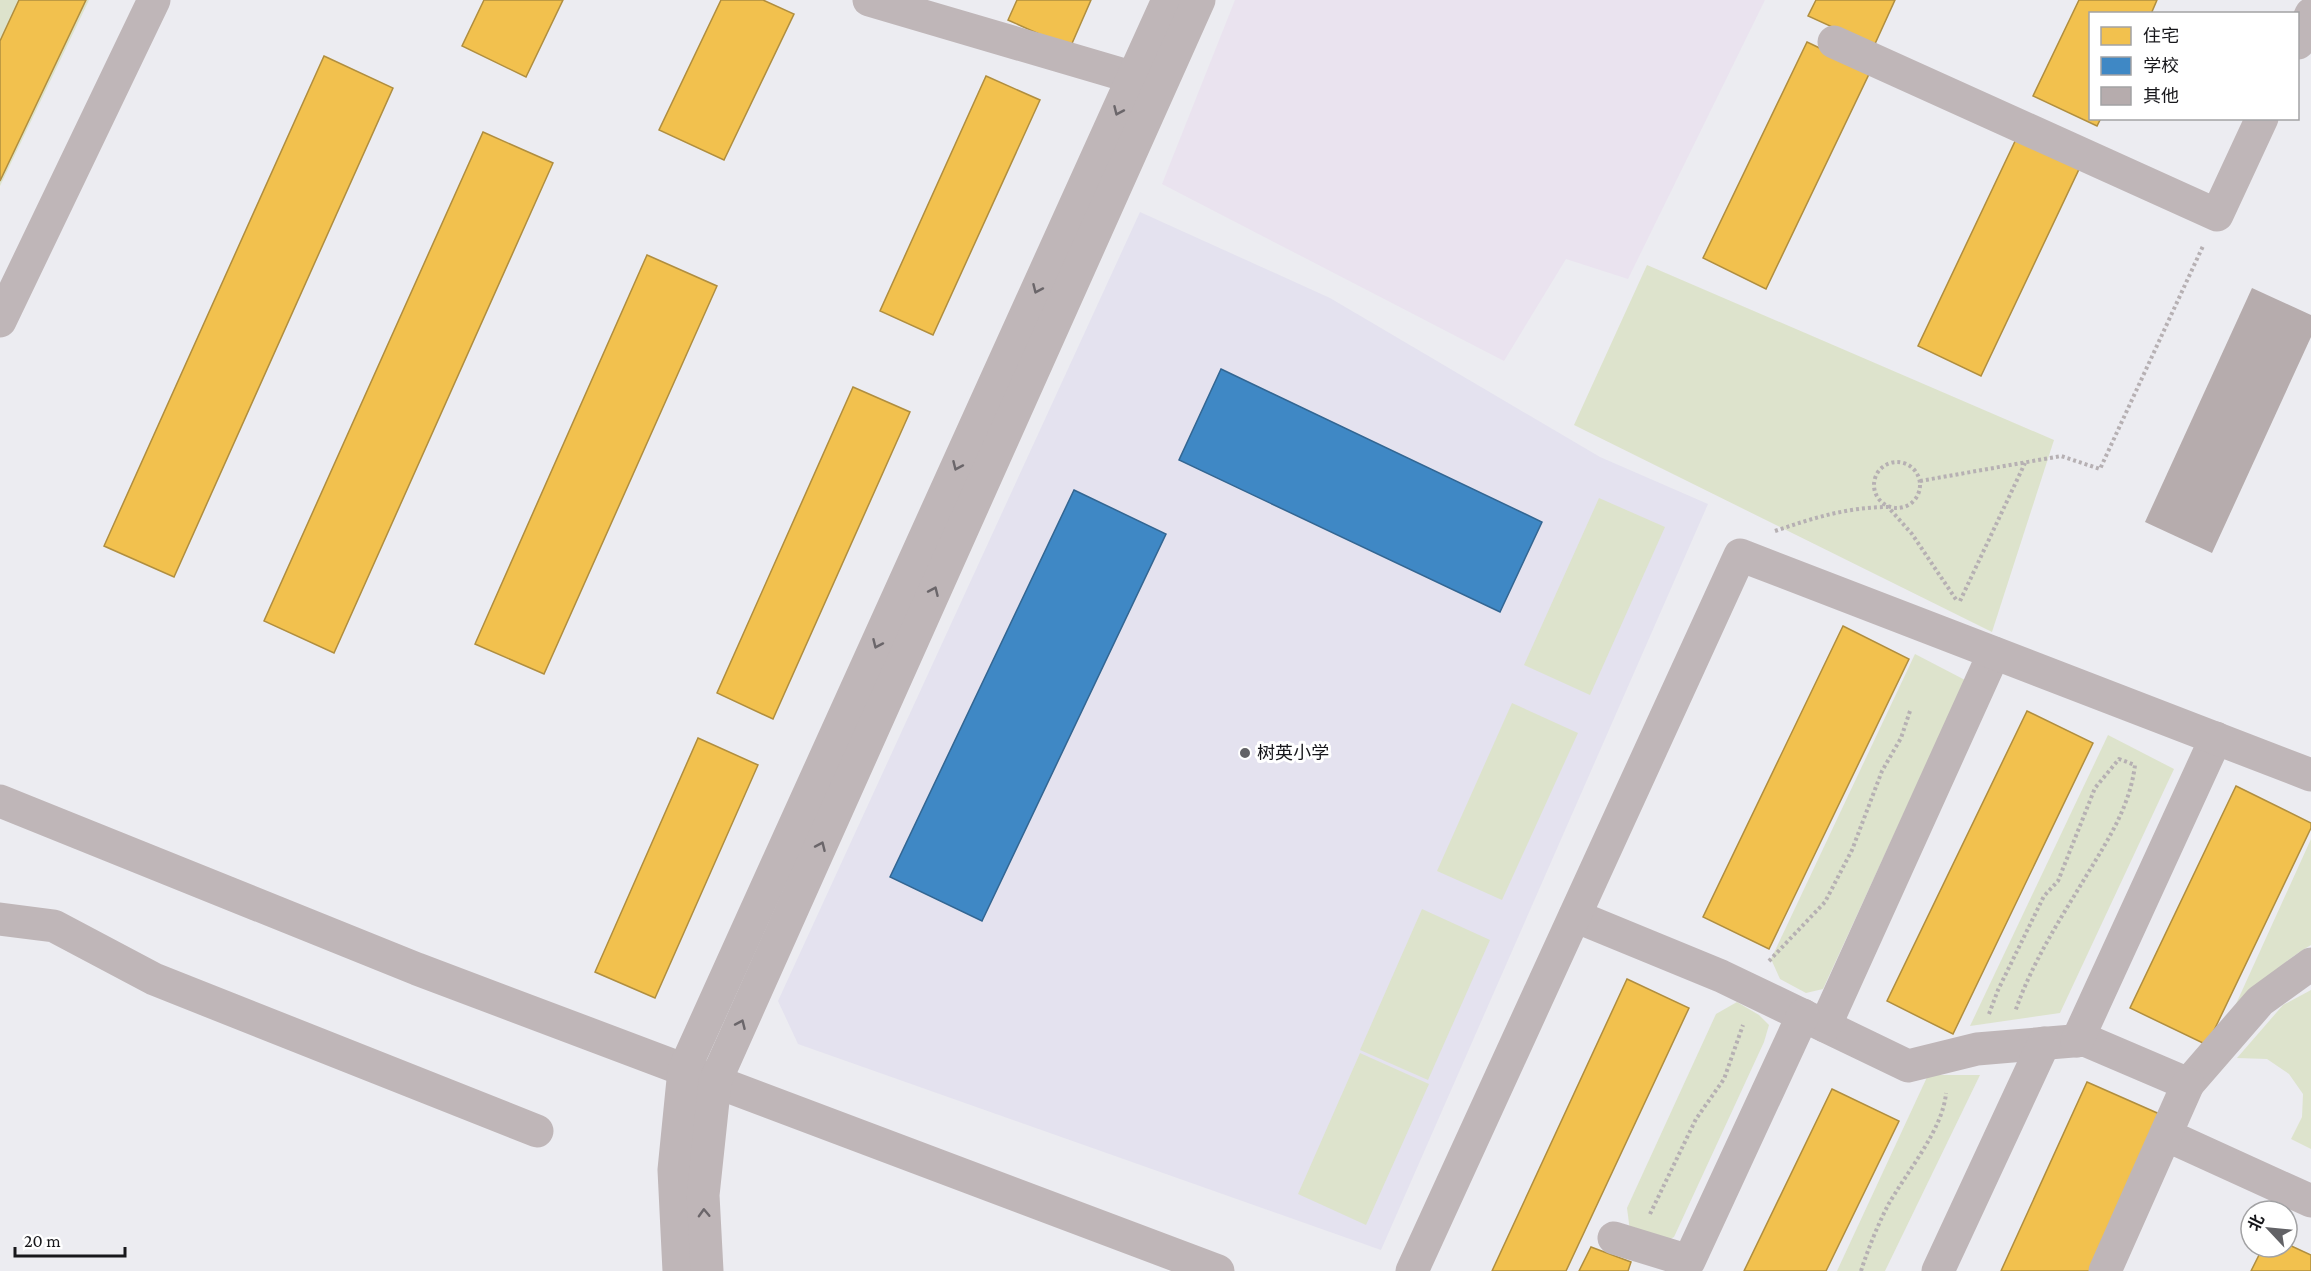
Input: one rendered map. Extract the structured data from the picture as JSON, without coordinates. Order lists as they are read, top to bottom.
{
  "places": ["树英小学"],
  "legend": ["住宅", "学校", "其他"],
  "scale_bar": "20 m",
  "north": "top left"
}
